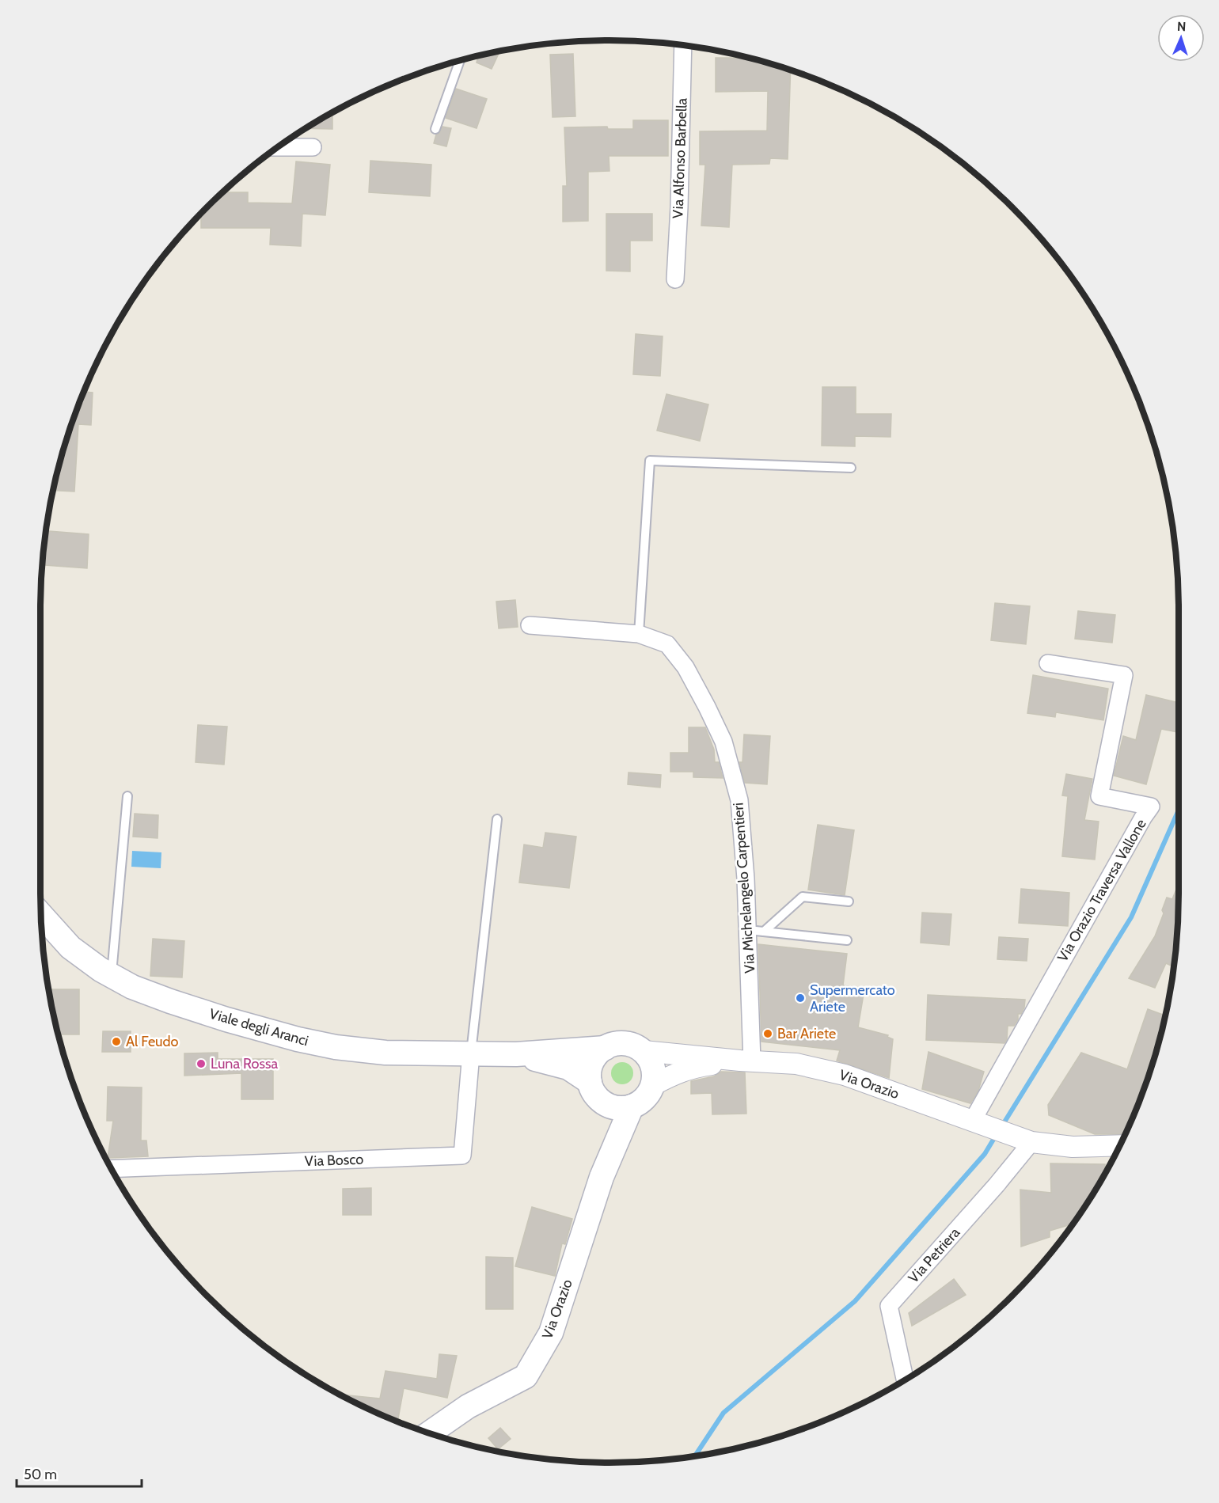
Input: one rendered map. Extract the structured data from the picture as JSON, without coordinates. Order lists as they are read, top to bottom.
{
  "streets": {
    "main road": ["Viale degli Aranci", "Via Orazio"],
    "street": [
      "Via Alfonso Barbella",
      "Via Michelangelo Carpentieri",
      "Via Orazio Traversa Vallone",
      "Via Bosco",
      "Via Petriera"
    ]
  },
  "crossings": [
    ["Via Michelangelo Carpentieri", "Via Orazio"],
    ["Via Orazio Traversa Vallone", "Via Orazio"],
    ["Viale degli Aranci", "Via Bosco"],
    ["Via Orazio", "Via Petriera"]
  ],
  "places": [
    "Supermercato Ariete",
    "Bar Ariete",
    "Al Feudo",
    "Luna Rossa"
  ],
  "scale_bar": "50 m",
  "north": "top"
}
